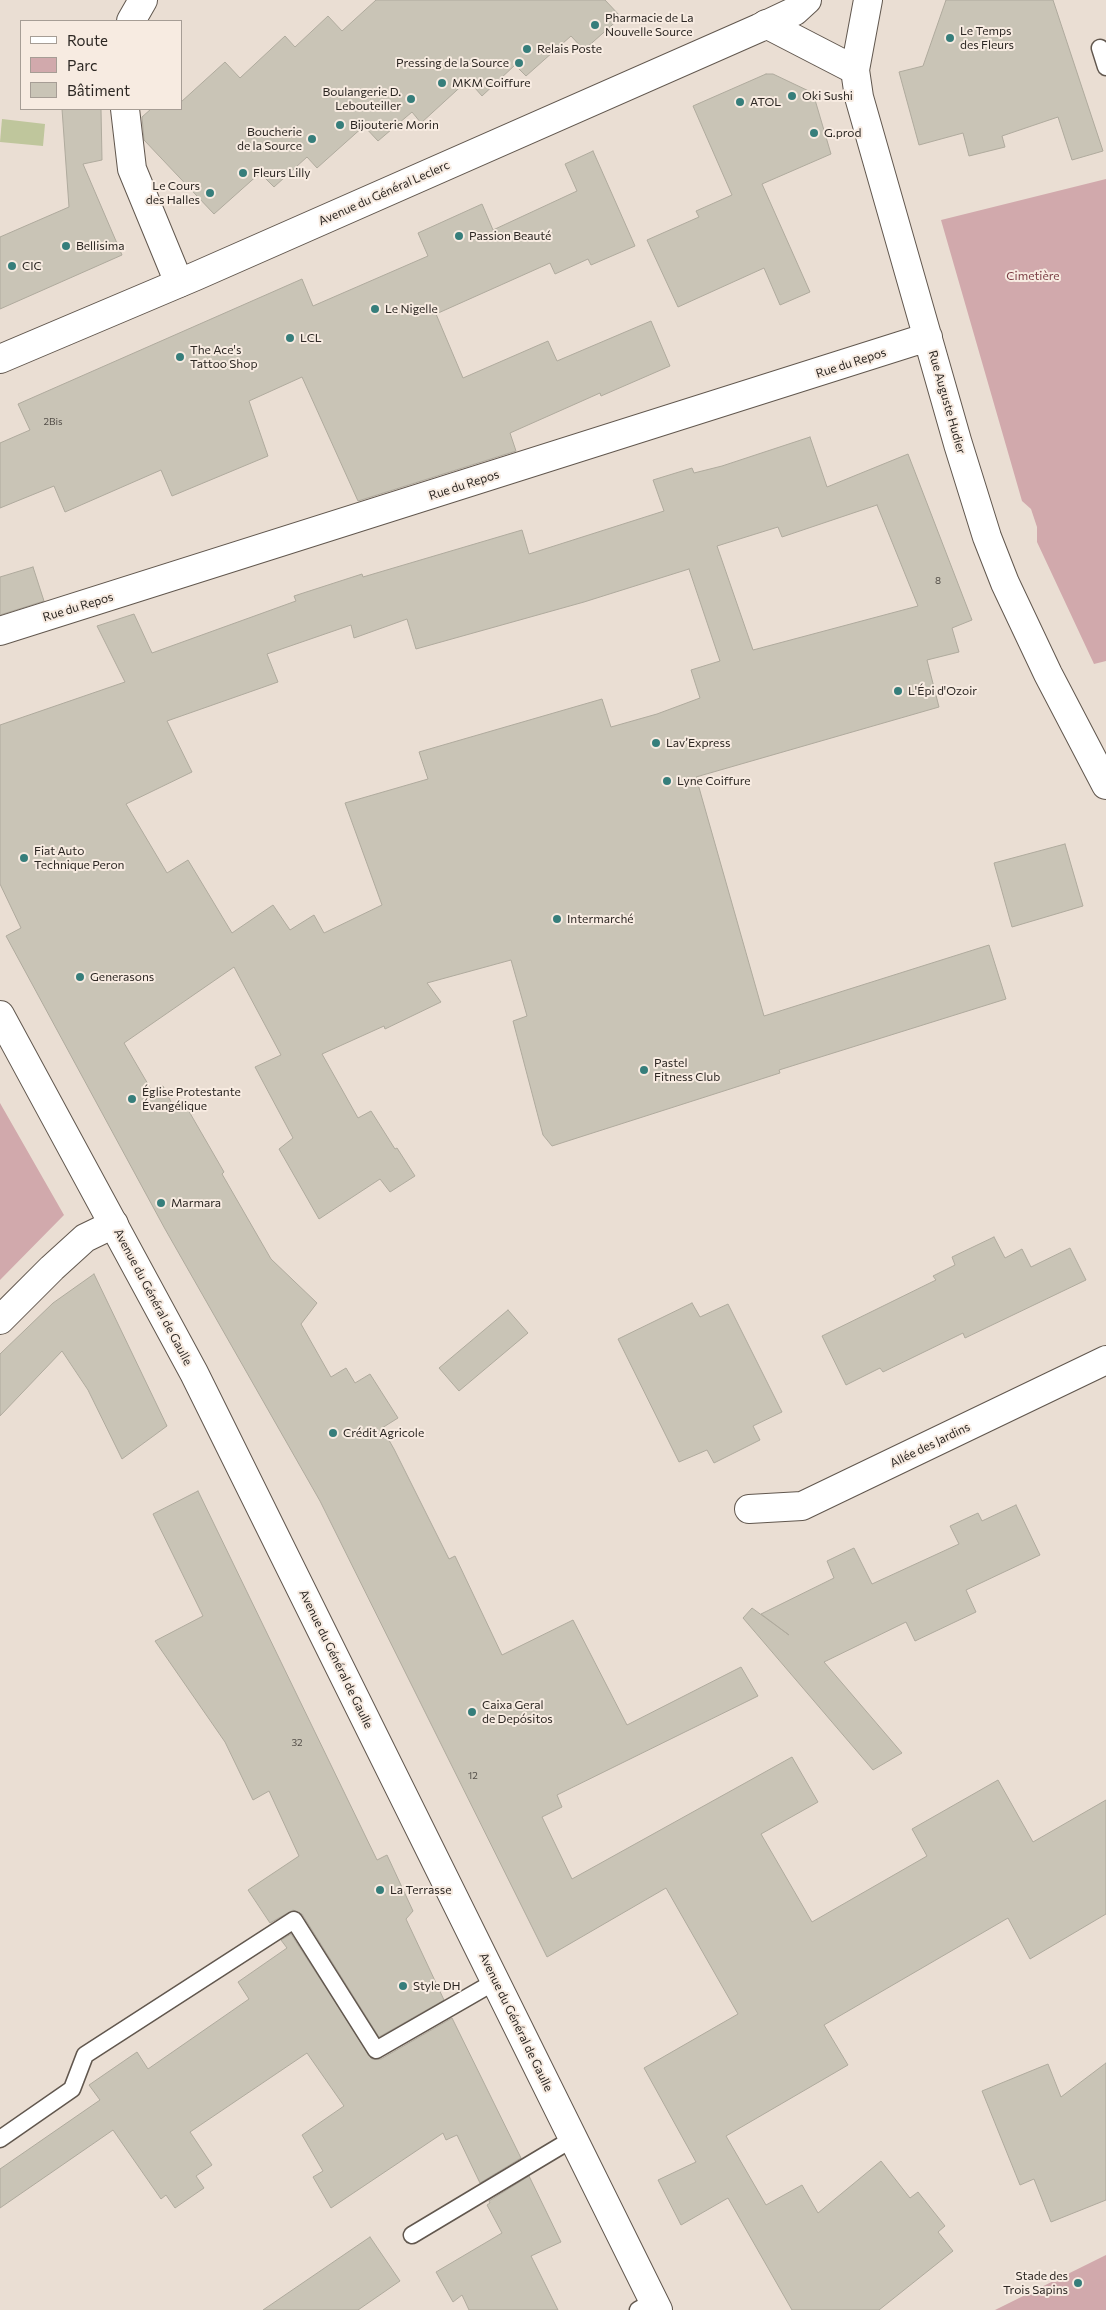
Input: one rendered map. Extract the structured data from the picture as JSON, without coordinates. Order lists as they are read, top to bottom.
{
  "streets": {
    "street": [
      "Avenue du Général Leclerc",
      "Rue du Repos",
      "Rue Auguste Hudier",
      "Avenue du Général de Gaulle",
      "Allée des Jardins"
    ]
  },
  "crossings": [
    ["Rue du Repos", "Rue Auguste Hudier"]
  ],
  "parks": ["Cimetière"],
  "places": [
    "Pharmacie de La Nouvelle Source",
    "Le Temps des Fleurs",
    "Relais Poste",
    "Pressing de la Source",
    "MKM Coiffure",
    "Oki Sushi",
    "Boulangerie D. Lebouteiller",
    "ATOL",
    "Bijouterie Morin",
    "G.prod",
    "Boucherie de la Source",
    "Fleurs Lilly",
    "Le Cours des Halles",
    "Passion Beauté",
    "Bellisima",
    "CIC",
    "Le Nigelle",
    "LCL",
    "The Ace's Tattoo Shop",
    "L'Épi d'Ozoir",
    "Lav’Express",
    "Lyne Coiffure",
    "Fiat Auto Technique Peron",
    "Intermarché",
    "Generasons",
    "Pastel Fitness Club",
    "Église Protestante Évangélique",
    "Marmara",
    "Crédit Agricole",
    "Caixa Geral de Depósitos",
    "La Terrasse",
    "Style DH",
    "Stade des Trois Sapins"
  ],
  "house_numbers": [
    "2Bis",
    "8",
    "32",
    "12"
  ],
  "legend": ["Route", "Parc", "Bâtiment"]
}
